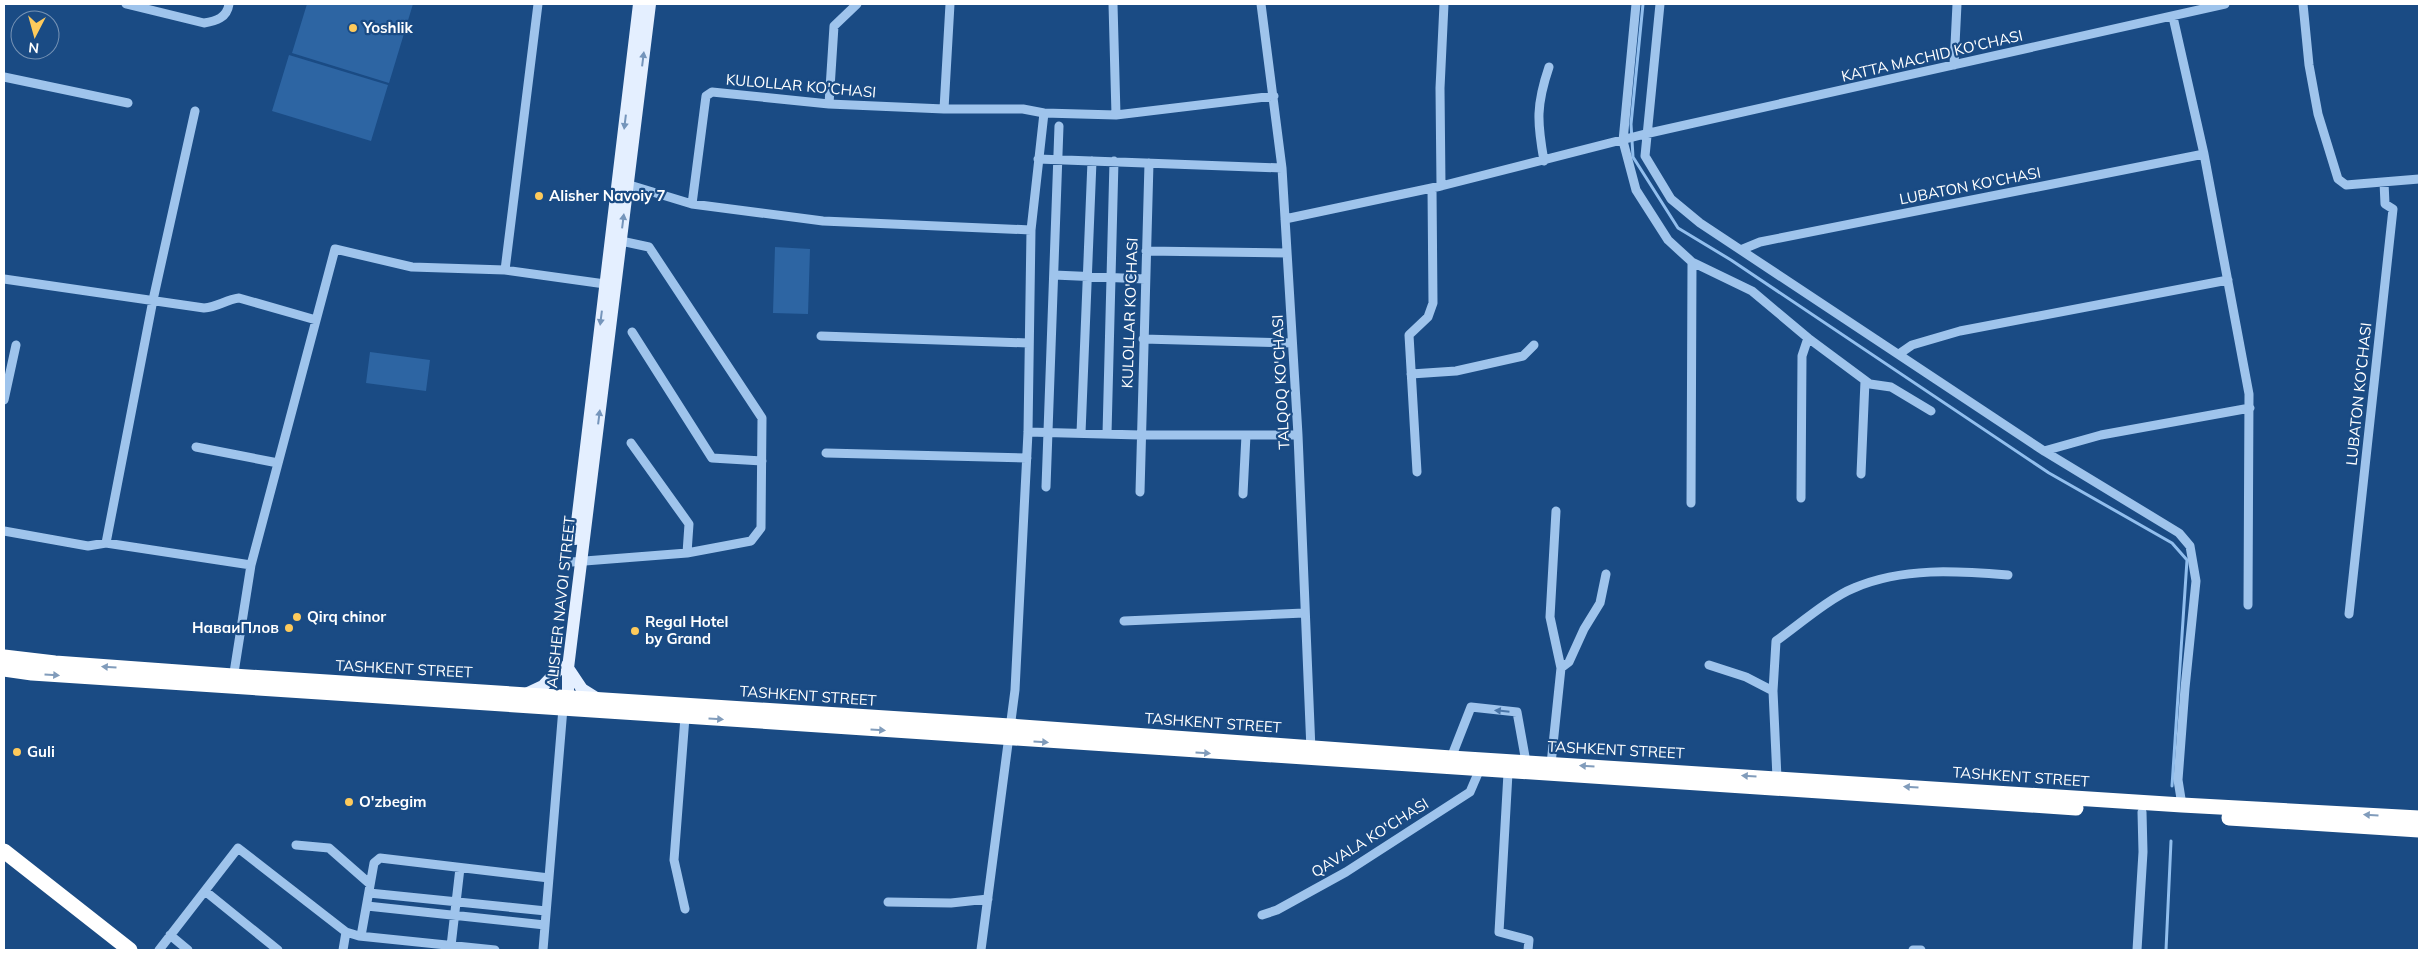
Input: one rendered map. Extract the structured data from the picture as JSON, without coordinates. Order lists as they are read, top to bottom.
{
  "streets": {
    "highway": ["TASHKENT STREET"],
    "main road": ["ALISHER NAVOI STREET"],
    "street": [
      "KATTA MACHID KO'CHASI",
      "KULOLLAR KO'CHASI",
      "LUBATON KO'CHASI",
      "TALQOQ KO'CHASI",
      "QAVALA KO'CHASI"
    ]
  },
  "crossings": [
    ["KATTA MACHID KO'CHASI", "TALQOQ KO'CHASI"],
    ["KULOLLAR KO'CHASI", "TALQOQ KO'CHASI"],
    ["TALQOQ KO'CHASI", "TASHKENT STREET"],
    ["ALISHER NAVOI STREET", "TASHKENT STREET"],
    ["TASHKENT STREET", "QAVALA KO'CHASI"]
  ],
  "places": [
    "Yoshlik",
    "Alisher Navoiy 7",
    "Qirq chinor",
    "НаваиПлов",
    "Regal Hotel by Grand",
    "Guli",
    "O'zbegim"
  ],
  "north": "bottom"
}
